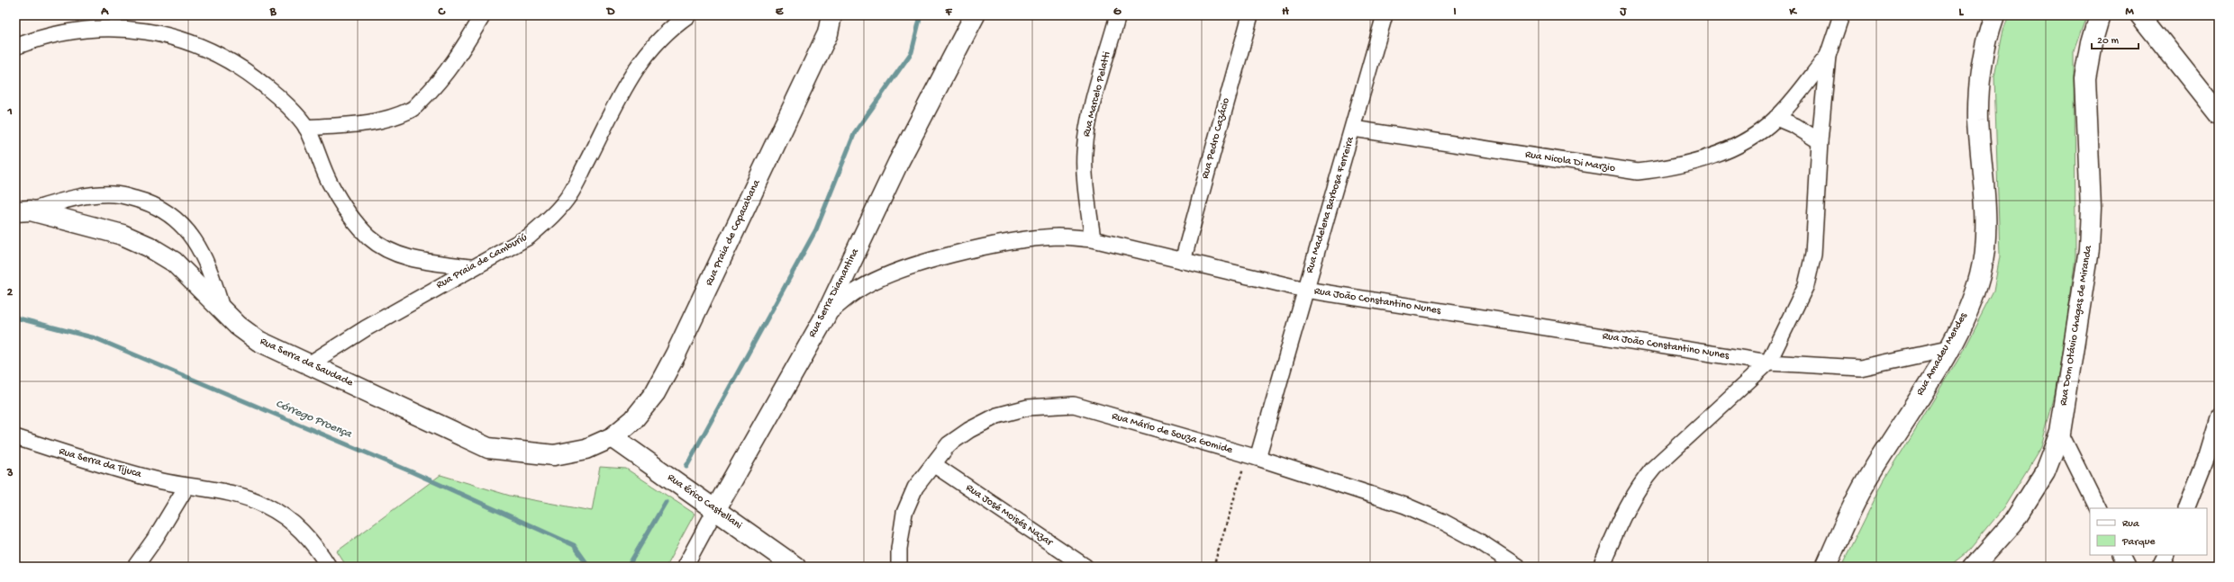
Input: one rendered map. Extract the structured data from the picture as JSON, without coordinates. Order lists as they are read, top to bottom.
{
  "streets": {
    "street": [
      "Rua Marcelo Pelatti",
      "Rua Pedro Cazácio",
      "Rua Nicola Di Marzio",
      "Rua Madelena Barbosa Ferreira",
      "Rua Praia de Copacabana",
      "Rua Praia de Camburiú",
      "Rua Serra Diamantina",
      "Rua João Constantino Nunes",
      "Rua Dom Otávio Chagas de Miranda",
      "Rua Amadeu Mendes",
      "Rua Serra da Saudade",
      "Rua Mário de Souza Gomide",
      "Rua Serra da Tijuca",
      "Rua Érico Castellani",
      "Rua José Moisés Nazar"
    ]
  },
  "crossings": [
    ["Rua Marcelo Pelatti", "Rua João Constantino Nunes"],
    ["Rua Pedro Cazácio", "Rua João Constantino Nunes"],
    ["Rua Nicola Di Marzio", "Rua Madelena Barbosa Ferreira"],
    ["Rua Madelena Barbosa Ferreira", "Rua João Constantino Nunes"],
    ["Rua Madelena Barbosa Ferreira", "Rua Mário de Souza Gomide"],
    ["Rua Praia de Copacabana", "Rua Serra da Saudade"],
    ["Rua Praia de Copacabana", "Rua Érico Castellani"],
    ["Rua Praia de Camburiú", "Rua Serra da Saudade"],
    ["Rua Serra Diamantina", "Rua João Constantino Nunes"],
    ["Rua Serra Diamantina", "Rua Érico Castellani"],
    ["Rua João Constantino Nunes", "Rua Amadeu Mendes"],
    ["Rua Serra da Saudade", "Rua Érico Castellani"],
    ["Rua Mário de Souza Gomide", "Rua José Moisés Nazar"]
  ],
  "water": ["Córrego Proença"],
  "legend": ["Rua", "Parque"],
  "scale_bar": "20 m",
  "grid": {
    "columns": [
      "A",
      "B",
      "C",
      "D",
      "E",
      "F",
      "G",
      "H",
      "I",
      "J",
      "K",
      "L",
      "M"
    ],
    "rows": ["1", "2", "3"]
  }
}
